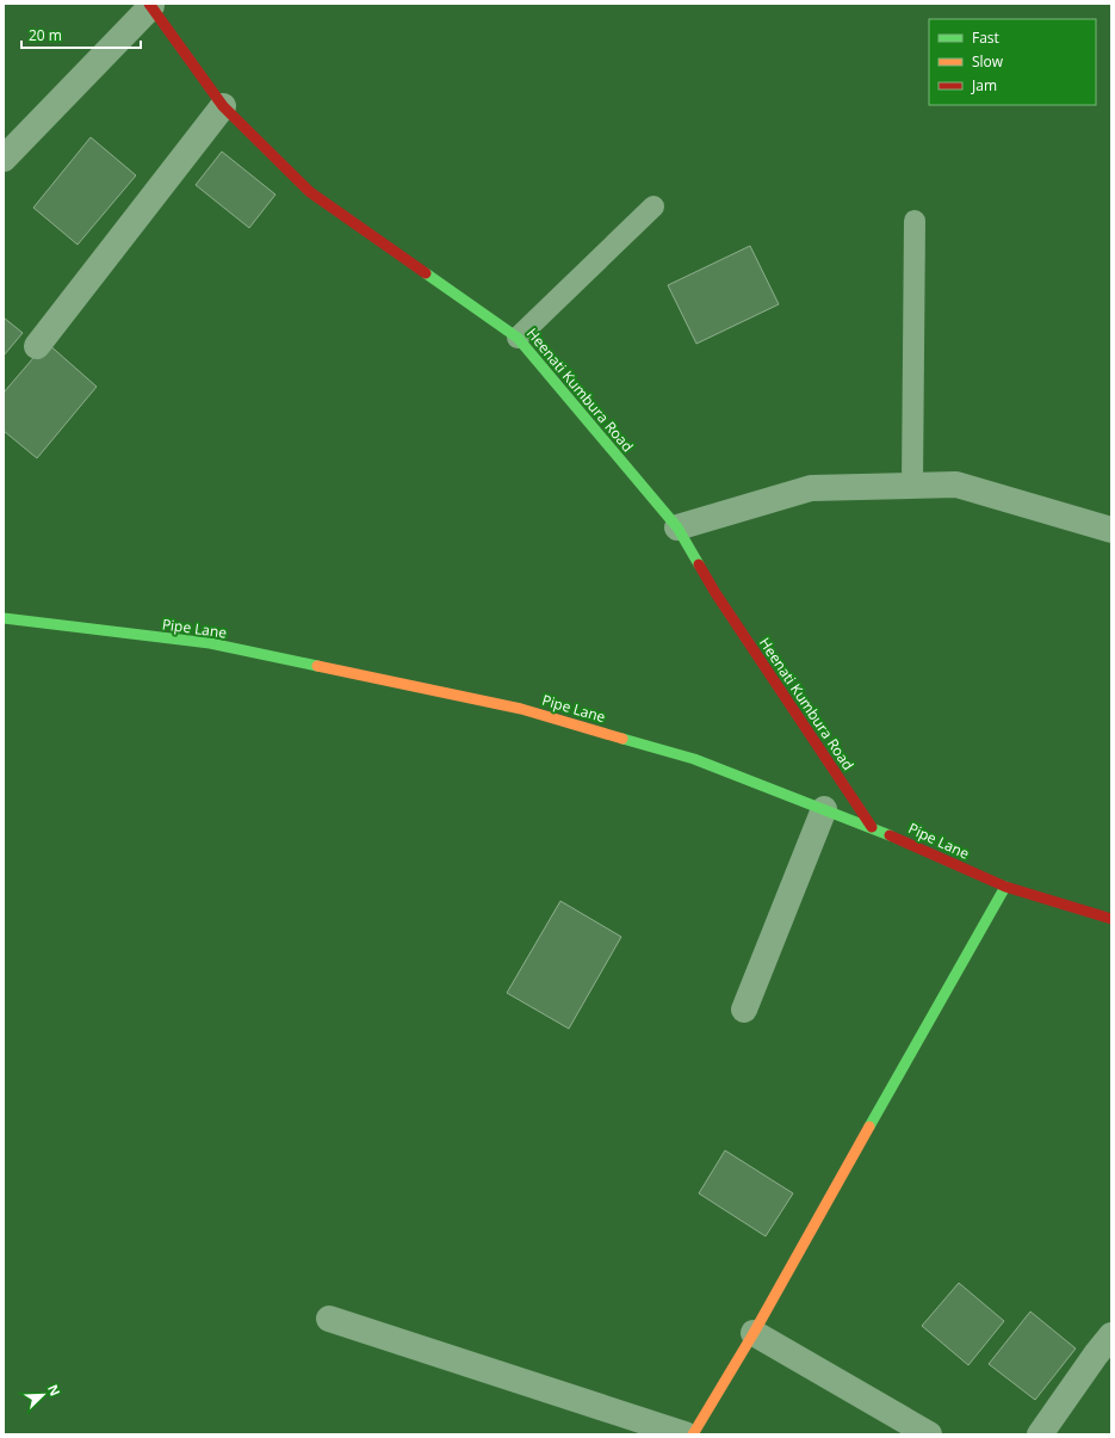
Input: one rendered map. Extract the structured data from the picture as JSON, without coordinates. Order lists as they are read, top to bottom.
{
  "streets": {
    "street": ["Heenati Kumbura Road", "Pipe Lane"]
  },
  "crossings": [
    ["Heenati Kumbura Road", "Pipe Lane"]
  ],
  "legend": ["Fast", "Slow", "Jam"],
  "scale_bar": "20 m",
  "north": "top right"
}
